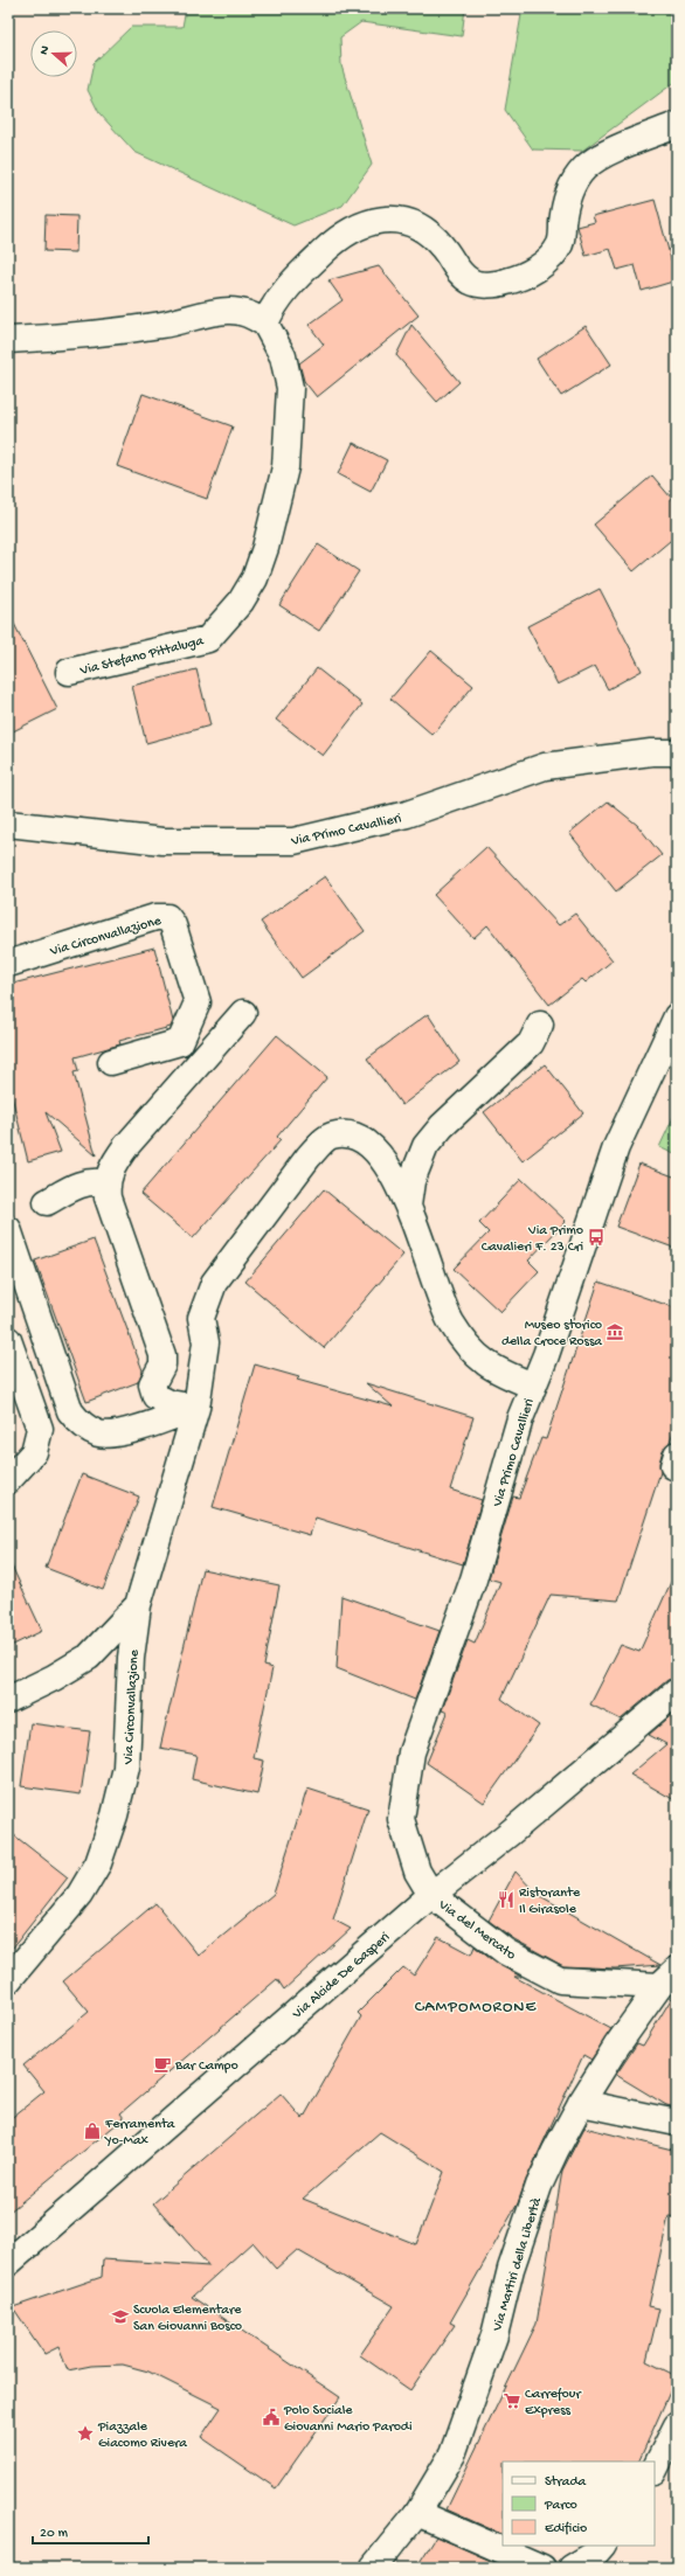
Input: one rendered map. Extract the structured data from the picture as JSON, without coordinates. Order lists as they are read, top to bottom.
{
  "streets": {
    "street": [
      "Via Stefano Pittaluga",
      "Via Primo Cavallieri",
      "Via Circonvallazione",
      "Via del Mercato",
      "Via Alcide De Gasperi",
      "Via Martiri della Libertà"
    ]
  },
  "crossings": [
    ["Via Primo Cavallieri", "Via del Mercato"],
    ["Via Primo Cavallieri", "Via Alcide De Gasperi"],
    ["Via del Mercato", "Via Alcide De Gasperi"],
    ["Via del Mercato", "Via Martiri della Libertà"]
  ],
  "districts": ["CAMPOMORONE"],
  "places": {
    "bus stop": ["Via Primo Cavalieri F. 23 Cri"],
    "museum": ["Museo storico della Croce Rossa"],
    "restaurant": ["Ristorante Il Girasole"],
    "cafe": ["Bar Campo"],
    "shop": ["Ferramenta Yo-Max"],
    "school or university": ["Scuola Elementare San Giovanni Bosco"],
    "supermarket": ["Carrefour Express"],
    "public building": ["Polo Sociale Giovanni Mario Parodi"],
    "place": ["Piazzale Giacomo Rivera"]
  },
  "legend": ["Strada", "Parco", "Edificio"],
  "scale_bar": "20 m",
  "north": "left"
}
